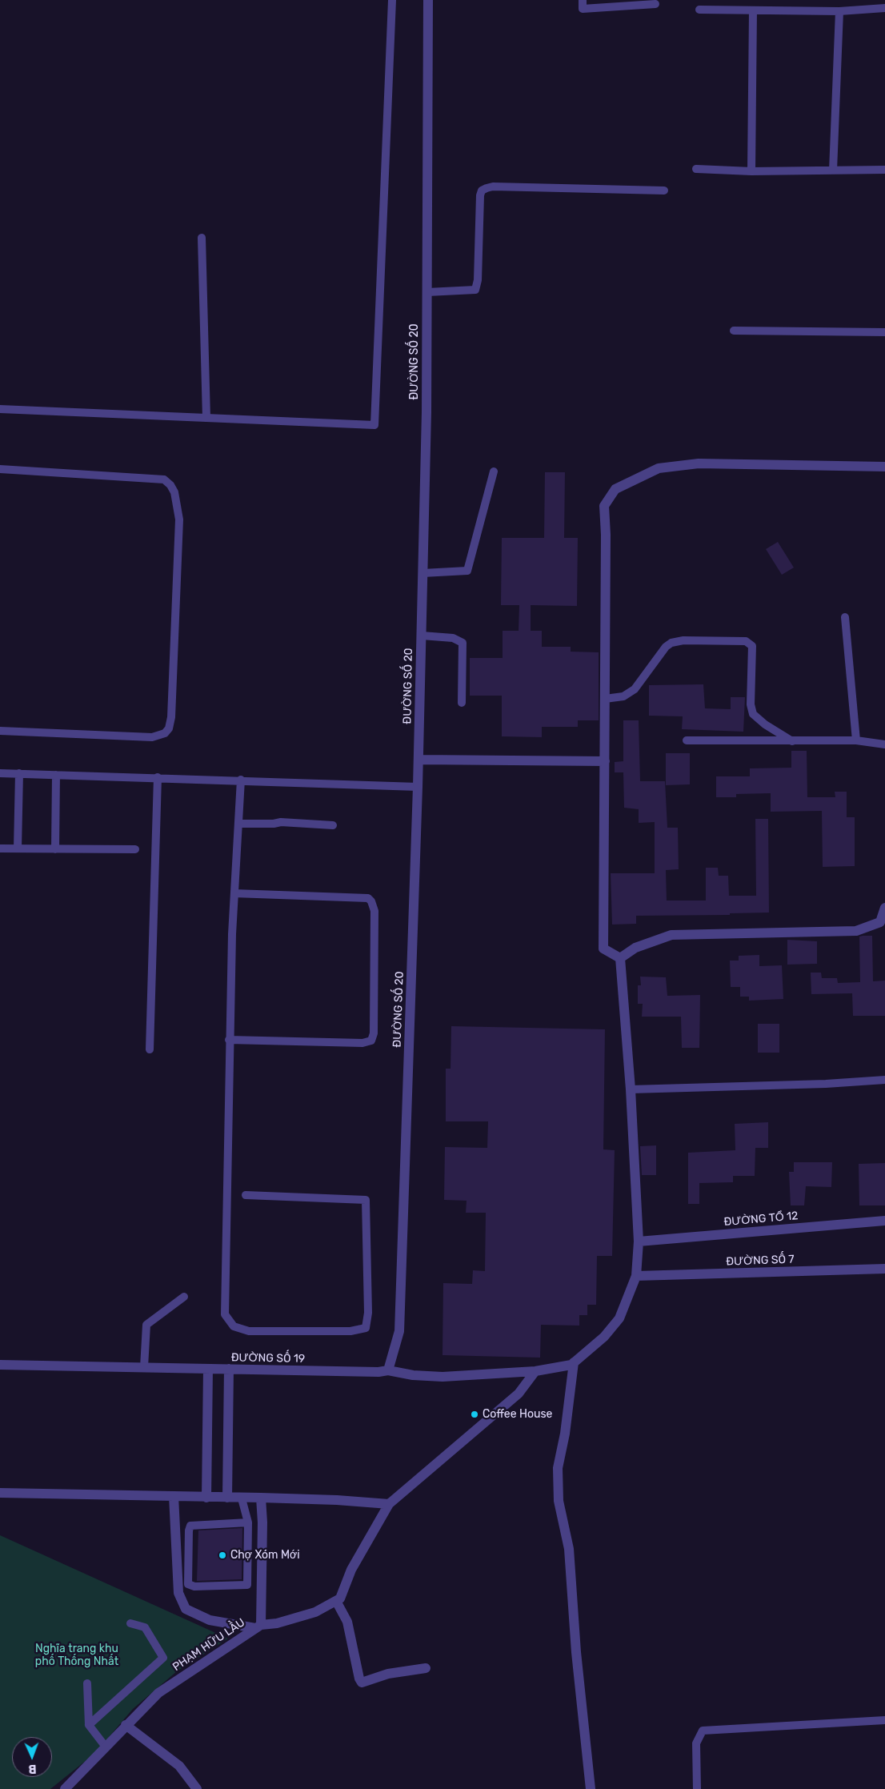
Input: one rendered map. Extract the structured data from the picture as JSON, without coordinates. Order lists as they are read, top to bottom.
{
  "streets": {
    "street": [
      "ĐƯỜNG SỐ 20",
      "ĐƯỜNG TỔ 12",
      "ĐƯỜNG SỐ 7",
      "ĐƯỜNG SỐ 19",
      "PHẠM HỮU LẦU"
    ]
  },
  "crossings": [
    ["ĐƯỜNG SỐ 20", "ĐƯỜNG SỐ 19"]
  ],
  "parks": ["Nghĩa trang khu phố Thống Nhất"],
  "places": ["Coffee House", "Chợ Xóm Mới"],
  "north": "bottom"
}
